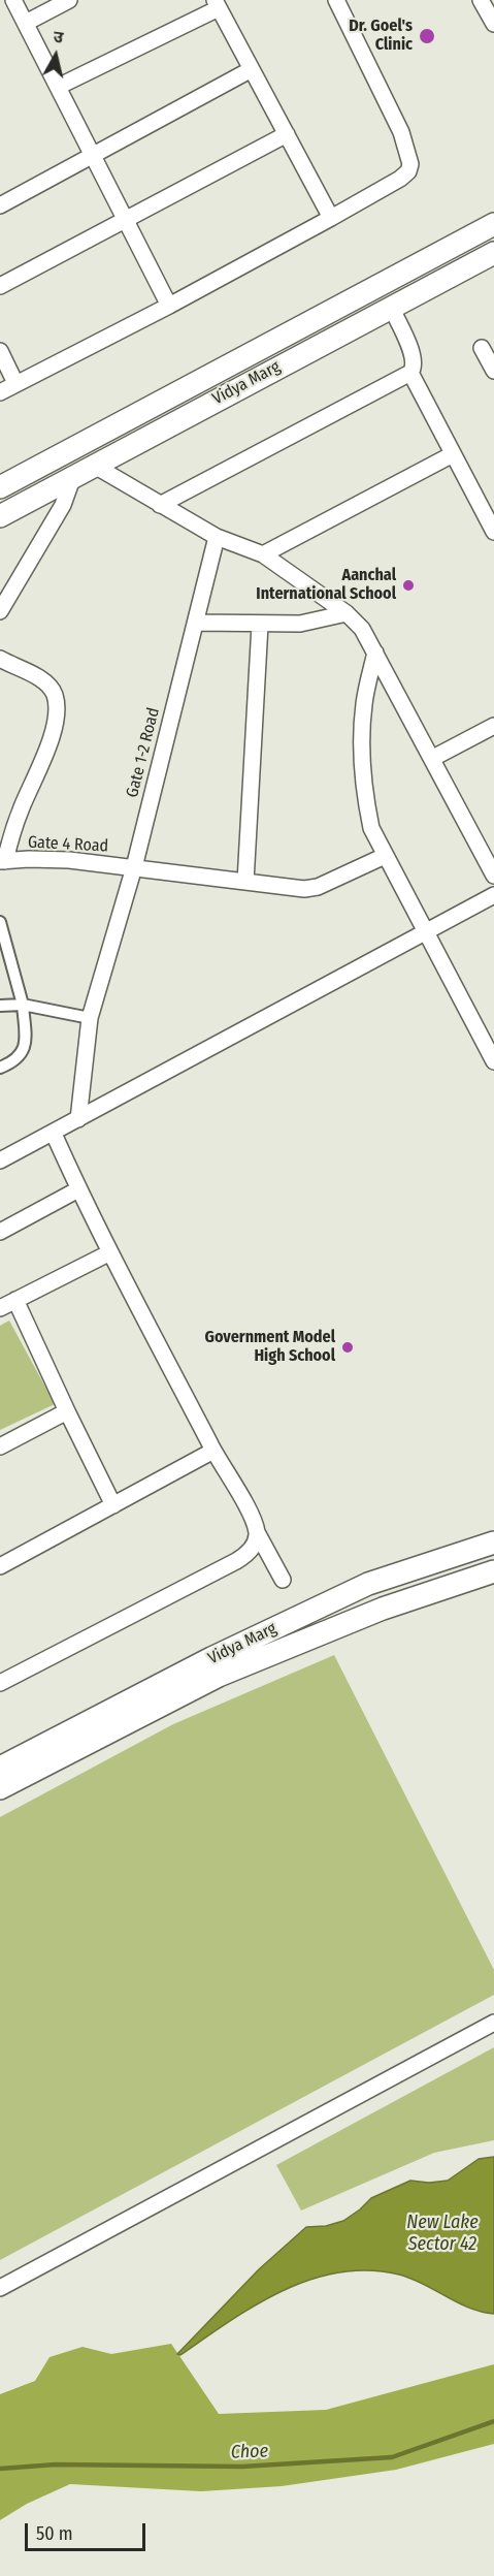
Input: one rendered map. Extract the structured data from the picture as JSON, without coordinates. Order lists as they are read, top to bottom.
{
  "streets": {
    "main road": ["Vidya Marg"],
    "street": ["Gate 1-2 Road", "Gate 4 Road"]
  },
  "crossings": [
    ["Gate 1-2 Road", "Gate 4 Road"]
  ],
  "water": ["New Lake Sector 42", "Choe"],
  "places": ["Dr. Goel's Clinic", "Aanchal International School", "Government Model High School"],
  "scale_bar": "50 m",
  "north": "top"
}
